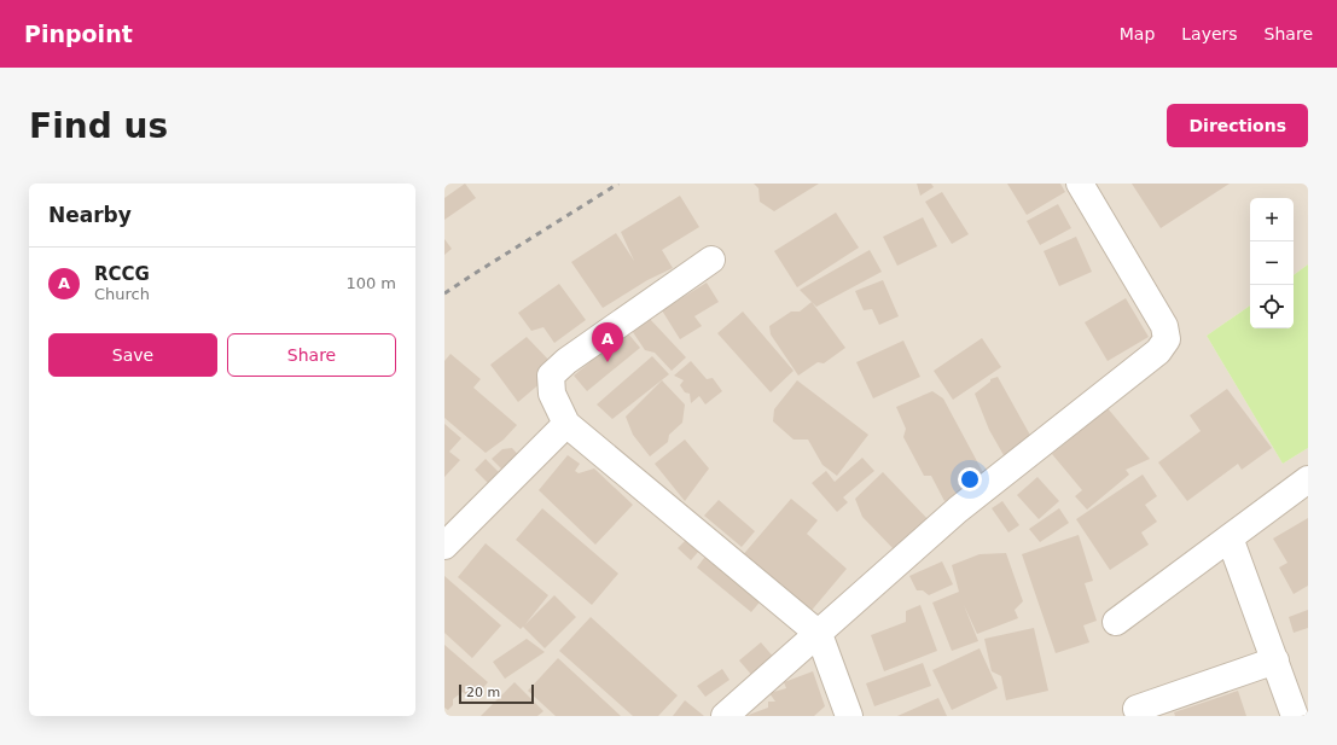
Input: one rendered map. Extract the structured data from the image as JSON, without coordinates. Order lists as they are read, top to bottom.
{
  "scale_bar": "20 m",
  "page": {
    "header": "Pinpoint",
    "nav": ["Map", "Layers", "Share"],
    "buttons": [
      "Directions",
      ["Save", "Share"]
    ],
    "title": "Find us",
    "heading": "Nearby",
    "map_buttons": ["+", "−"],
    "list": [
      {
        "mark": "A",
        "name": "RCCG",
        "note": "Church",
        "value": "100 m"
      }
    ],
    "pins": "A",
    "scale": "20 m"
  }
}
